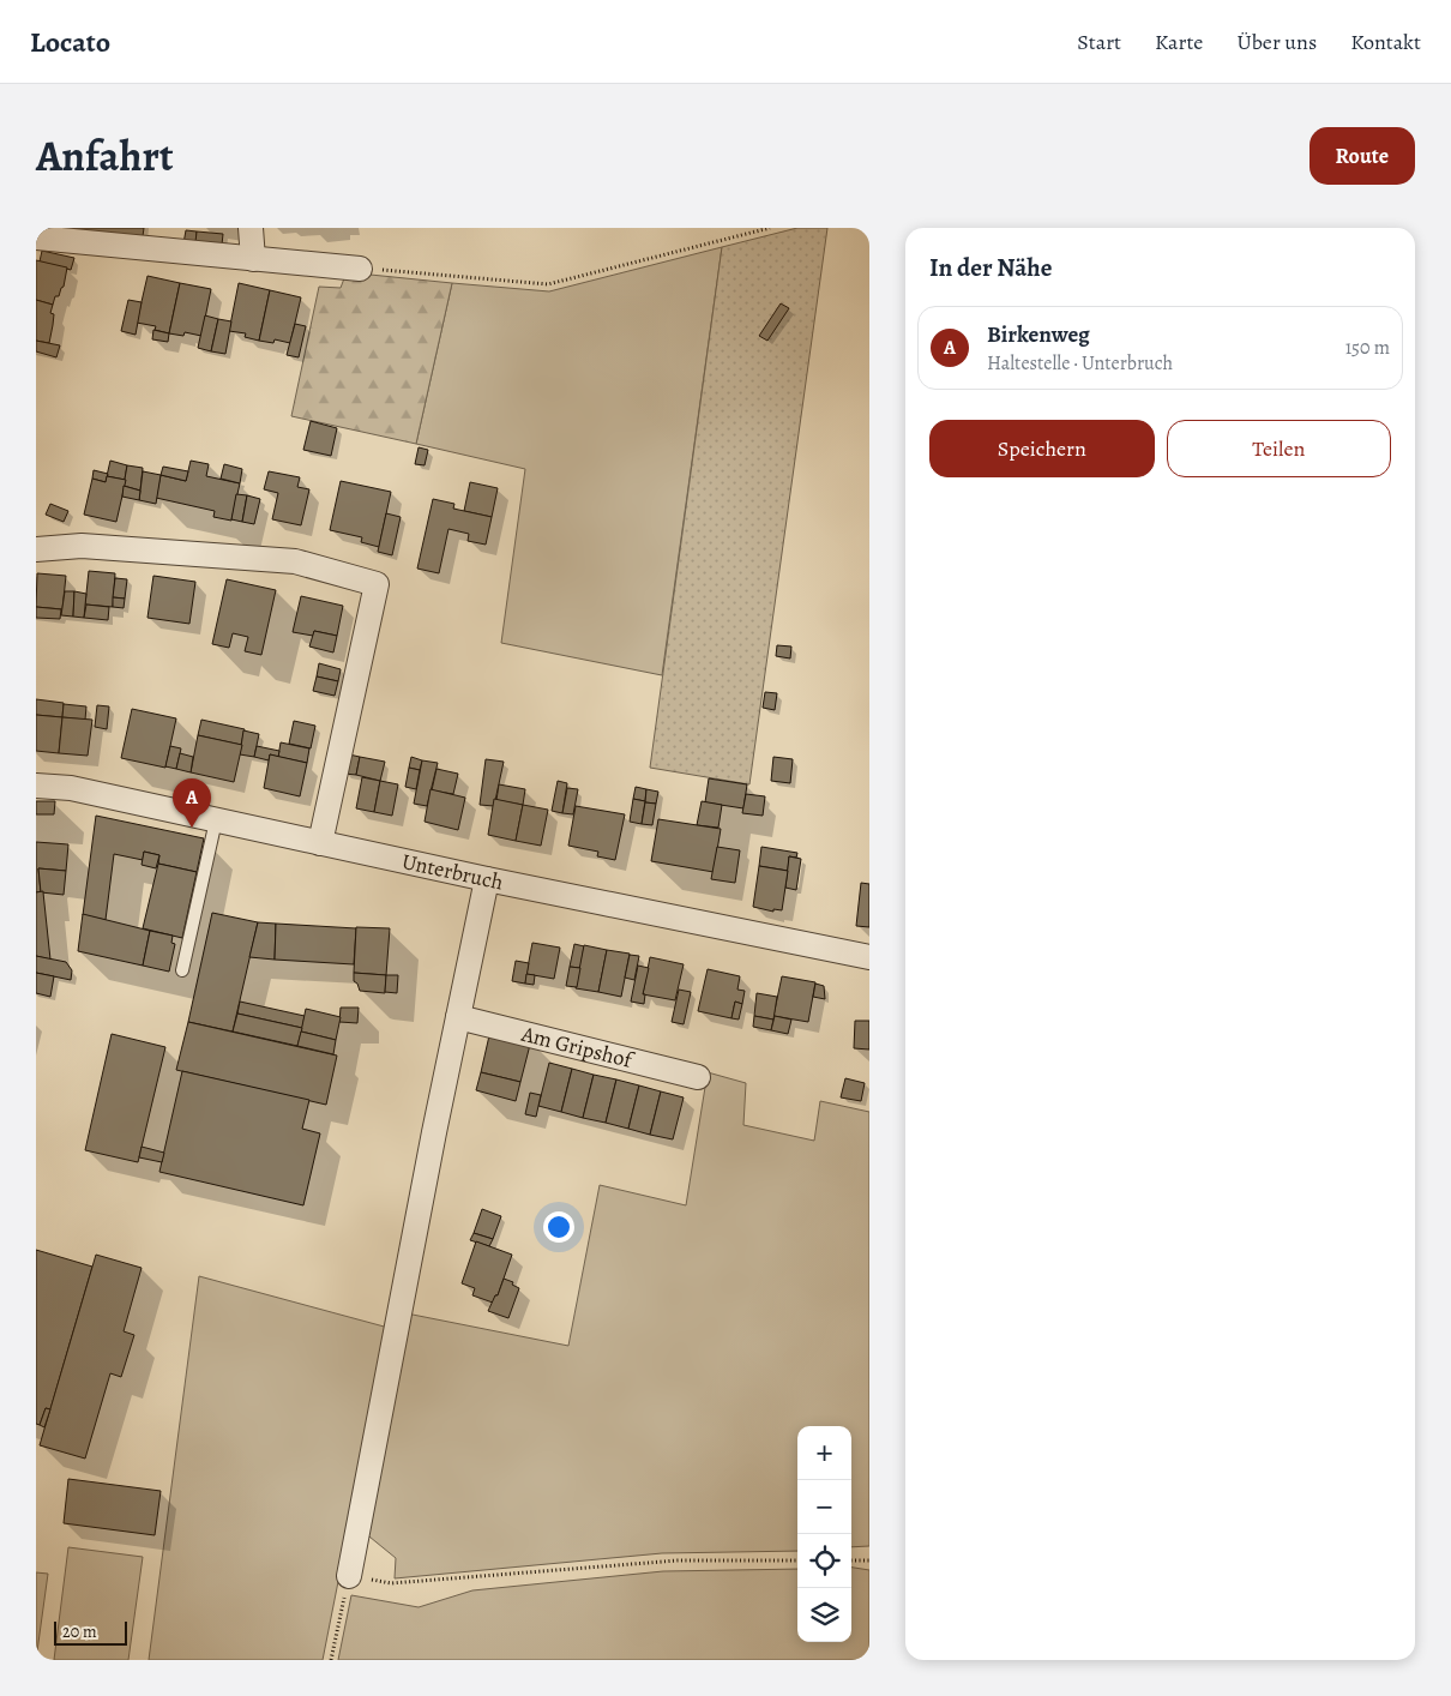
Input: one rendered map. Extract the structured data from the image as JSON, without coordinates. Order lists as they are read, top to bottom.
{
  "streets": {
    "street": ["Unterbruch", "Am Gripshof"]
  },
  "scale_bar": "20 m",
  "page": {
    "header": "Locato",
    "nav": [
      "Start",
      "Karte",
      "Über uns",
      "Kontakt"
    ],
    "title": "Anfahrt",
    "buttons": [
      "Route",
      ["Speichern", "Teilen"]
    ],
    "heading": "In der Nähe",
    "list": [
      {
        "mark": "A",
        "name": "Birkenweg",
        "note": "Haltestelle · Unterbruch",
        "value": "150 m"
      }
    ],
    "pins": "A",
    "map_buttons": ["+", "−"],
    "scale": "20 m"
  }
}
